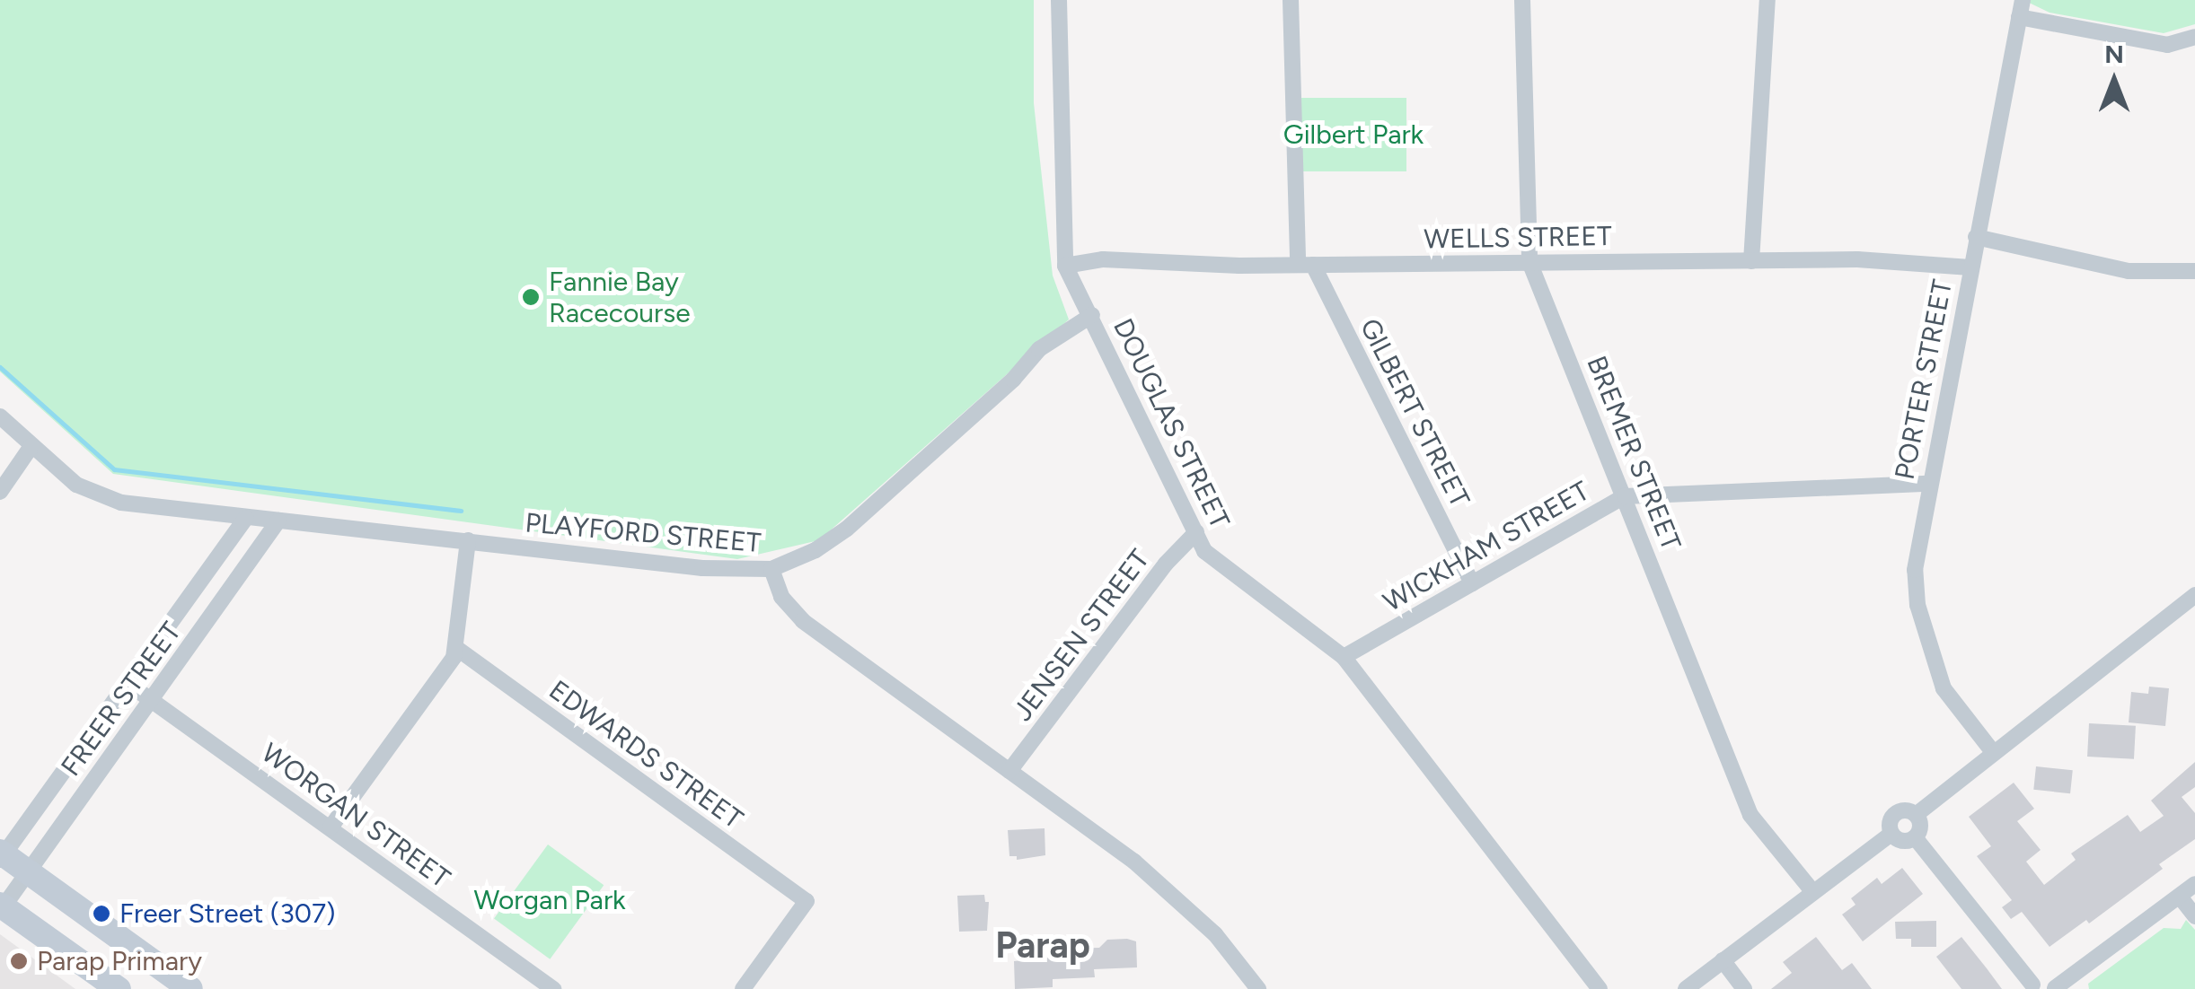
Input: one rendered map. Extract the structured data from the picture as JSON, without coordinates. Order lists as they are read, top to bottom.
{
  "streets": {
    "street": [
      "WELLS STREET",
      "PORTER STREET",
      "GILBERT STREET",
      "DOUGLAS STREET",
      "BREMER STREET",
      "PLAYFORD STREET",
      "WICKHAM STREET",
      "JENSEN STREET",
      "FREER STREET",
      "EDWARDS STREET",
      "WORGAN STREET"
    ]
  },
  "crossings": [
    ["WELLS STREET", "PORTER STREET"],
    ["WELLS STREET", "GILBERT STREET"],
    ["WELLS STREET", "DOUGLAS STREET"],
    ["WELLS STREET", "BREMER STREET"],
    ["PORTER STREET", "WICKHAM STREET"],
    ["GILBERT STREET", "WICKHAM STREET"],
    ["DOUGLAS STREET", "WICKHAM STREET"],
    ["DOUGLAS STREET", "JENSEN STREET"],
    ["BREMER STREET", "WICKHAM STREET"],
    ["PLAYFORD STREET", "JENSEN STREET"],
    ["PLAYFORD STREET", "FREER STREET"],
    ["FREER STREET", "WORGAN STREET"]
  ],
  "districts": ["Parap"],
  "parks": ["Gilbert Park", "Worgan Park"],
  "places": ["Fannie Bay Racecourse", "Freer Street (307)", "Parap Primary"],
  "north": "top"
}
